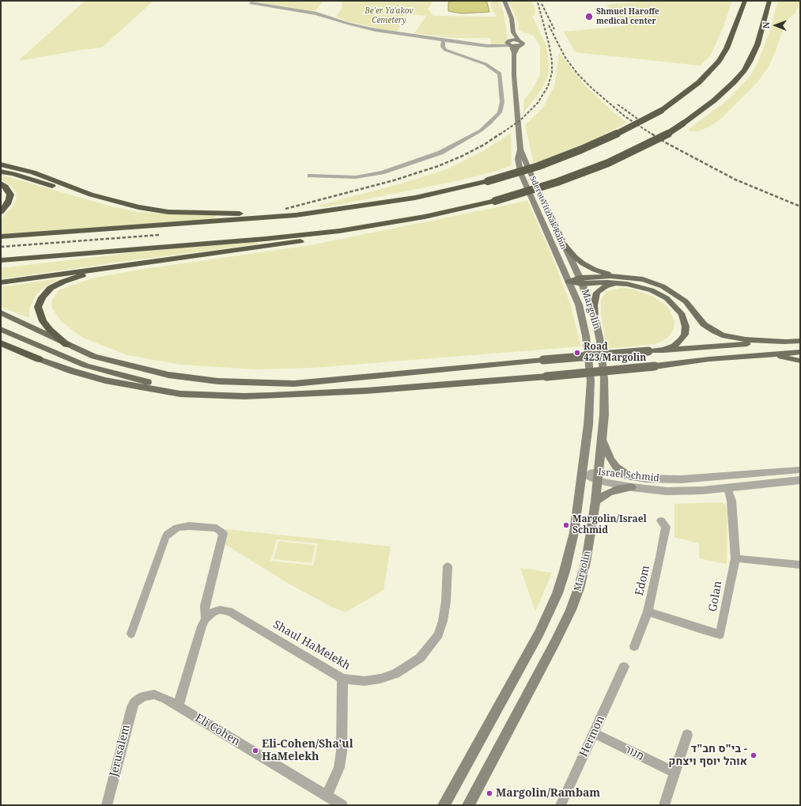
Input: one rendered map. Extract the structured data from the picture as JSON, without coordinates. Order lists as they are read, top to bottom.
{
  "streets": {
    "main road": ["Sderot Yitzhak Rabin", "Margolin"],
    "street": [
      "Israel Schmid",
      "Edom",
      "Golan",
      "Shaul HaMelekh",
      "Eli Cohen",
      "Hermon",
      "Jerusalem",
      "מנור"
    ]
  },
  "crossings": [
    ["Sderot Yitzhak Rabin", "Margolin"],
    ["Margolin", "Israel Schmid"],
    ["Israel Schmid", "Golan"],
    ["Edom", "Golan"],
    ["Eli Cohen", "Jerusalem"],
    ["Hermon", "מנור"]
  ],
  "parks": ["Be'er Ya'akov Cemetery"],
  "places": [
    "Shmuel Haroffe medical center",
    "Road 423/Margolin",
    "Margolin/Israel Schmid",
    "Eli-Cohen/Sha'ul HaMelekh",
    "בי\"ס חב\"ד - אוהל יוסף ויצחק",
    "Margolin/Rambam"
  ],
  "north": "left"
}
